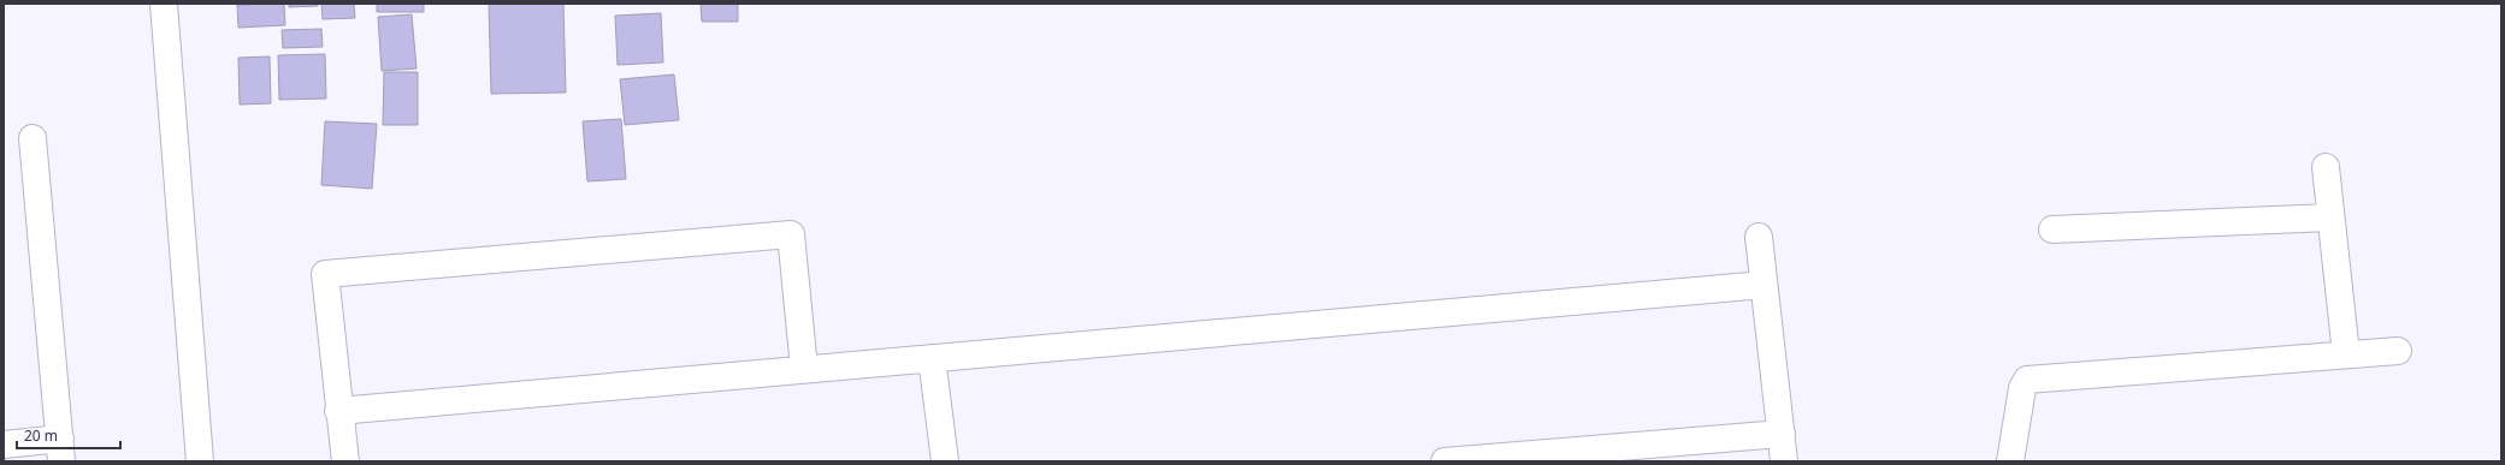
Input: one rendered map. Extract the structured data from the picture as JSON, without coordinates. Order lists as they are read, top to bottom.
{
  "scale_bar": "20 m"
}
